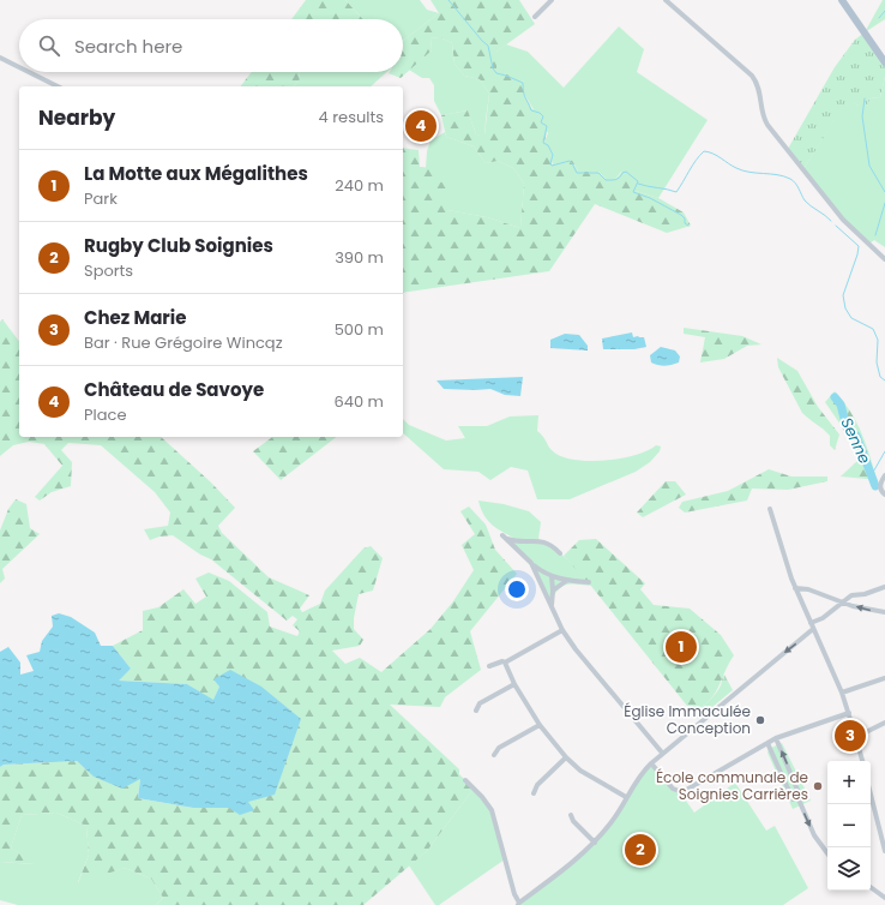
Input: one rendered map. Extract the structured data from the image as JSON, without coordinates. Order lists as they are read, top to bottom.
{
  "water": ["Senne"],
  "places": ["Église Immaculée Conception", "École communale de Soignies Carrières"],
  "page": {
    "search": "Search here",
    "heading": ["Nearby", "4 results"],
    "pins": [
      "4",
      "1",
      "3",
      "2"
    ],
    "list": [
      {
        "mark": "1",
        "name": "La Motte aux Mégalithes",
        "note": "Park",
        "value": "240 m"
      },
      {
        "mark": "2",
        "name": "Rugby Club Soignies",
        "note": "Sports",
        "value": "390 m"
      },
      {
        "mark": "3",
        "name": "Chez Marie",
        "note": "Bar · Rue Grégoire Wincqz",
        "value": "500 m"
      },
      {
        "mark": "4",
        "name": "Château de Savoye",
        "note": "Place",
        "value": "640 m"
      }
    ],
    "map_buttons": ["+", "−"]
  }
}
